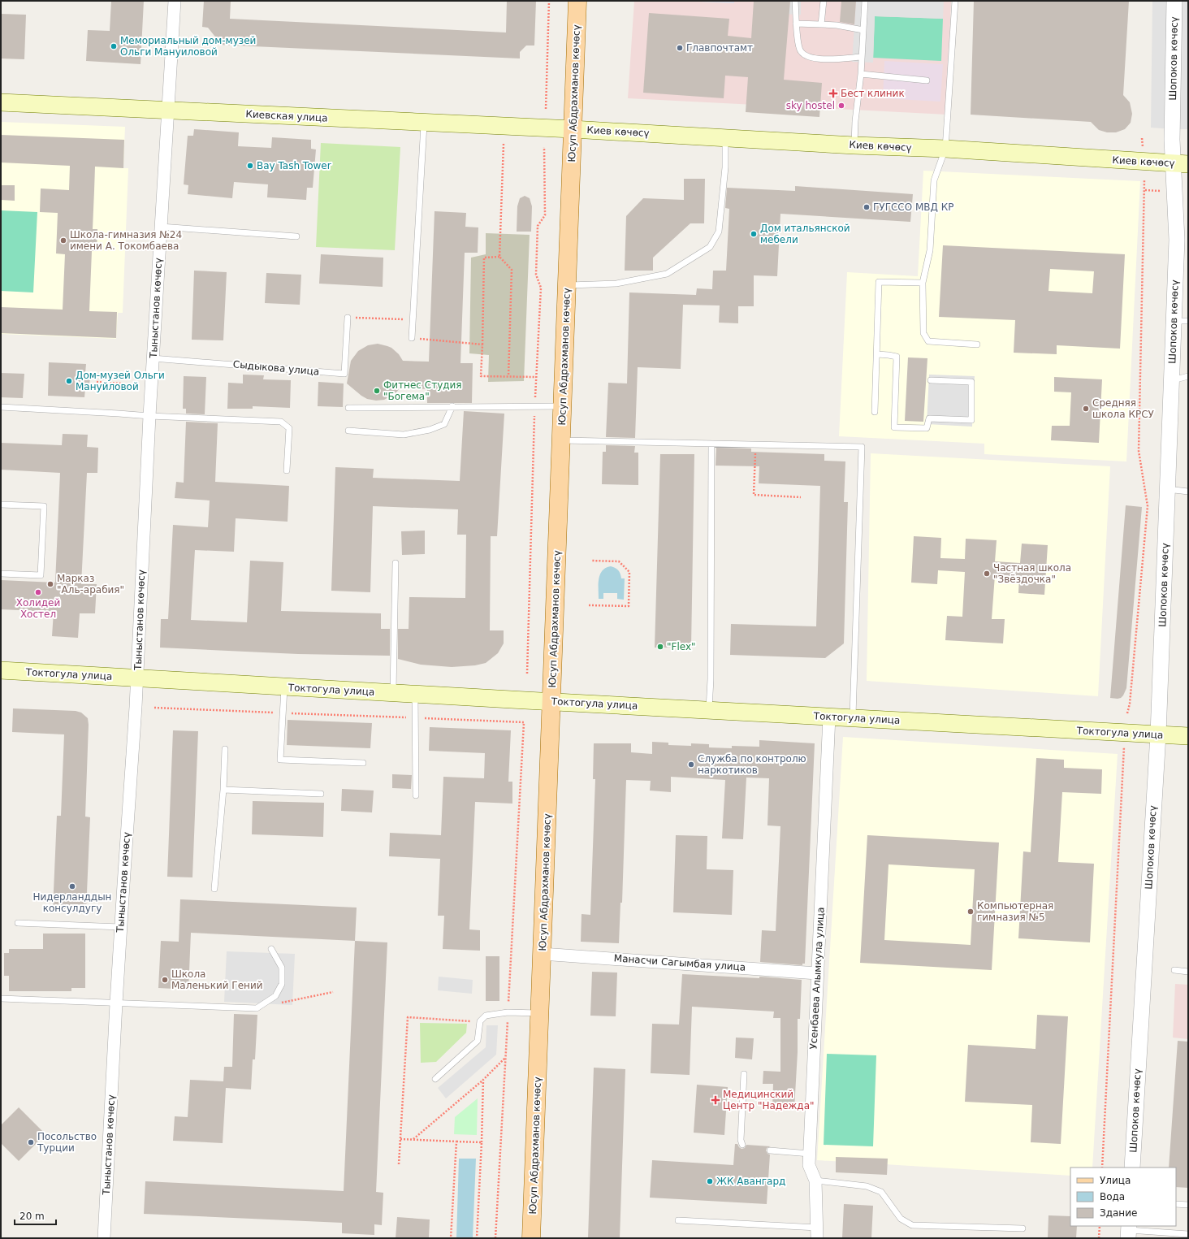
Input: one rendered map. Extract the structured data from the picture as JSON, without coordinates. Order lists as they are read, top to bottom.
{
  "streets": {
    "main road": [
      "Юсуп Абдрахманов көчөсү",
      "Киевская улица",
      "Киев көчөсү",
      "Токтогула улица"
    ],
    "street": [
      "Шопоков көчөсү",
      "Тыныстанов көчөсү",
      "Манасчи Сагымбая улица",
      "Усенбаева Алымкула улица"
    ],
    "lane": ["Сыдыкова улица"]
  },
  "crossings": [
    ["Шопоков көчөсү", "Киев көчөсү"],
    ["Шопоков көчөсү", "Токтогула улица"],
    ["Юсуп Абдрахманов көчөсү", "Киевская улица"],
    ["Юсуп Абдрахманов көчөсү", "Киев көчөсү"],
    ["Юсуп Абдрахманов көчөсү", "Токтогула улица"],
    ["Юсуп Абдрахманов көчөсү", "Манасчи Сагымбая улица"],
    ["Киевская улица", "Киев көчөсү"],
    ["Киевская улица", "Тыныстанов көчөсү"],
    ["Тыныстанов көчөсү", "Сыдыкова улица"],
    ["Тыныстанов көчөсү", "Токтогула улица"],
    ["Токтогула улица", "Усенбаева Алымкула улица"],
    ["Манасчи Сагымбая улица", "Усенбаева Алымкула улица"]
  ],
  "places": {
    "other": [
      "Мемориальный дом-музей Ольги Мануиловой",
      "Главпочтамт",
      "sky hostel",
      "Bay Tash Tower",
      "ГУГССО МВД КР",
      "Дом итальянской мебели",
      "Школа-гимназия №24 имени А. Токомбаева",
      "Дом-музей Ольги Мануйловой",
      "Фитнес Студия \"Богема\"",
      "Средняя школа КРСУ",
      "Частная школа \"Звёздочка\"",
      "Марказ \"Аль-арабия\"",
      "Холидей Хостел",
      "\"Flex\"",
      "Служба по контролю наркотиков",
      "Нидерланддын консулдугу",
      "Компьютерная гимназия №5",
      "Школа Маленький Гений",
      "Посольство Турции",
      "ЖК Авангард"
    ],
    "health": ["Бест клиник", "Медицинский Центр \"Надежда\""]
  },
  "legend": ["Улица", "Вода", "Здание"],
  "scale_bar": "20 m"
}
